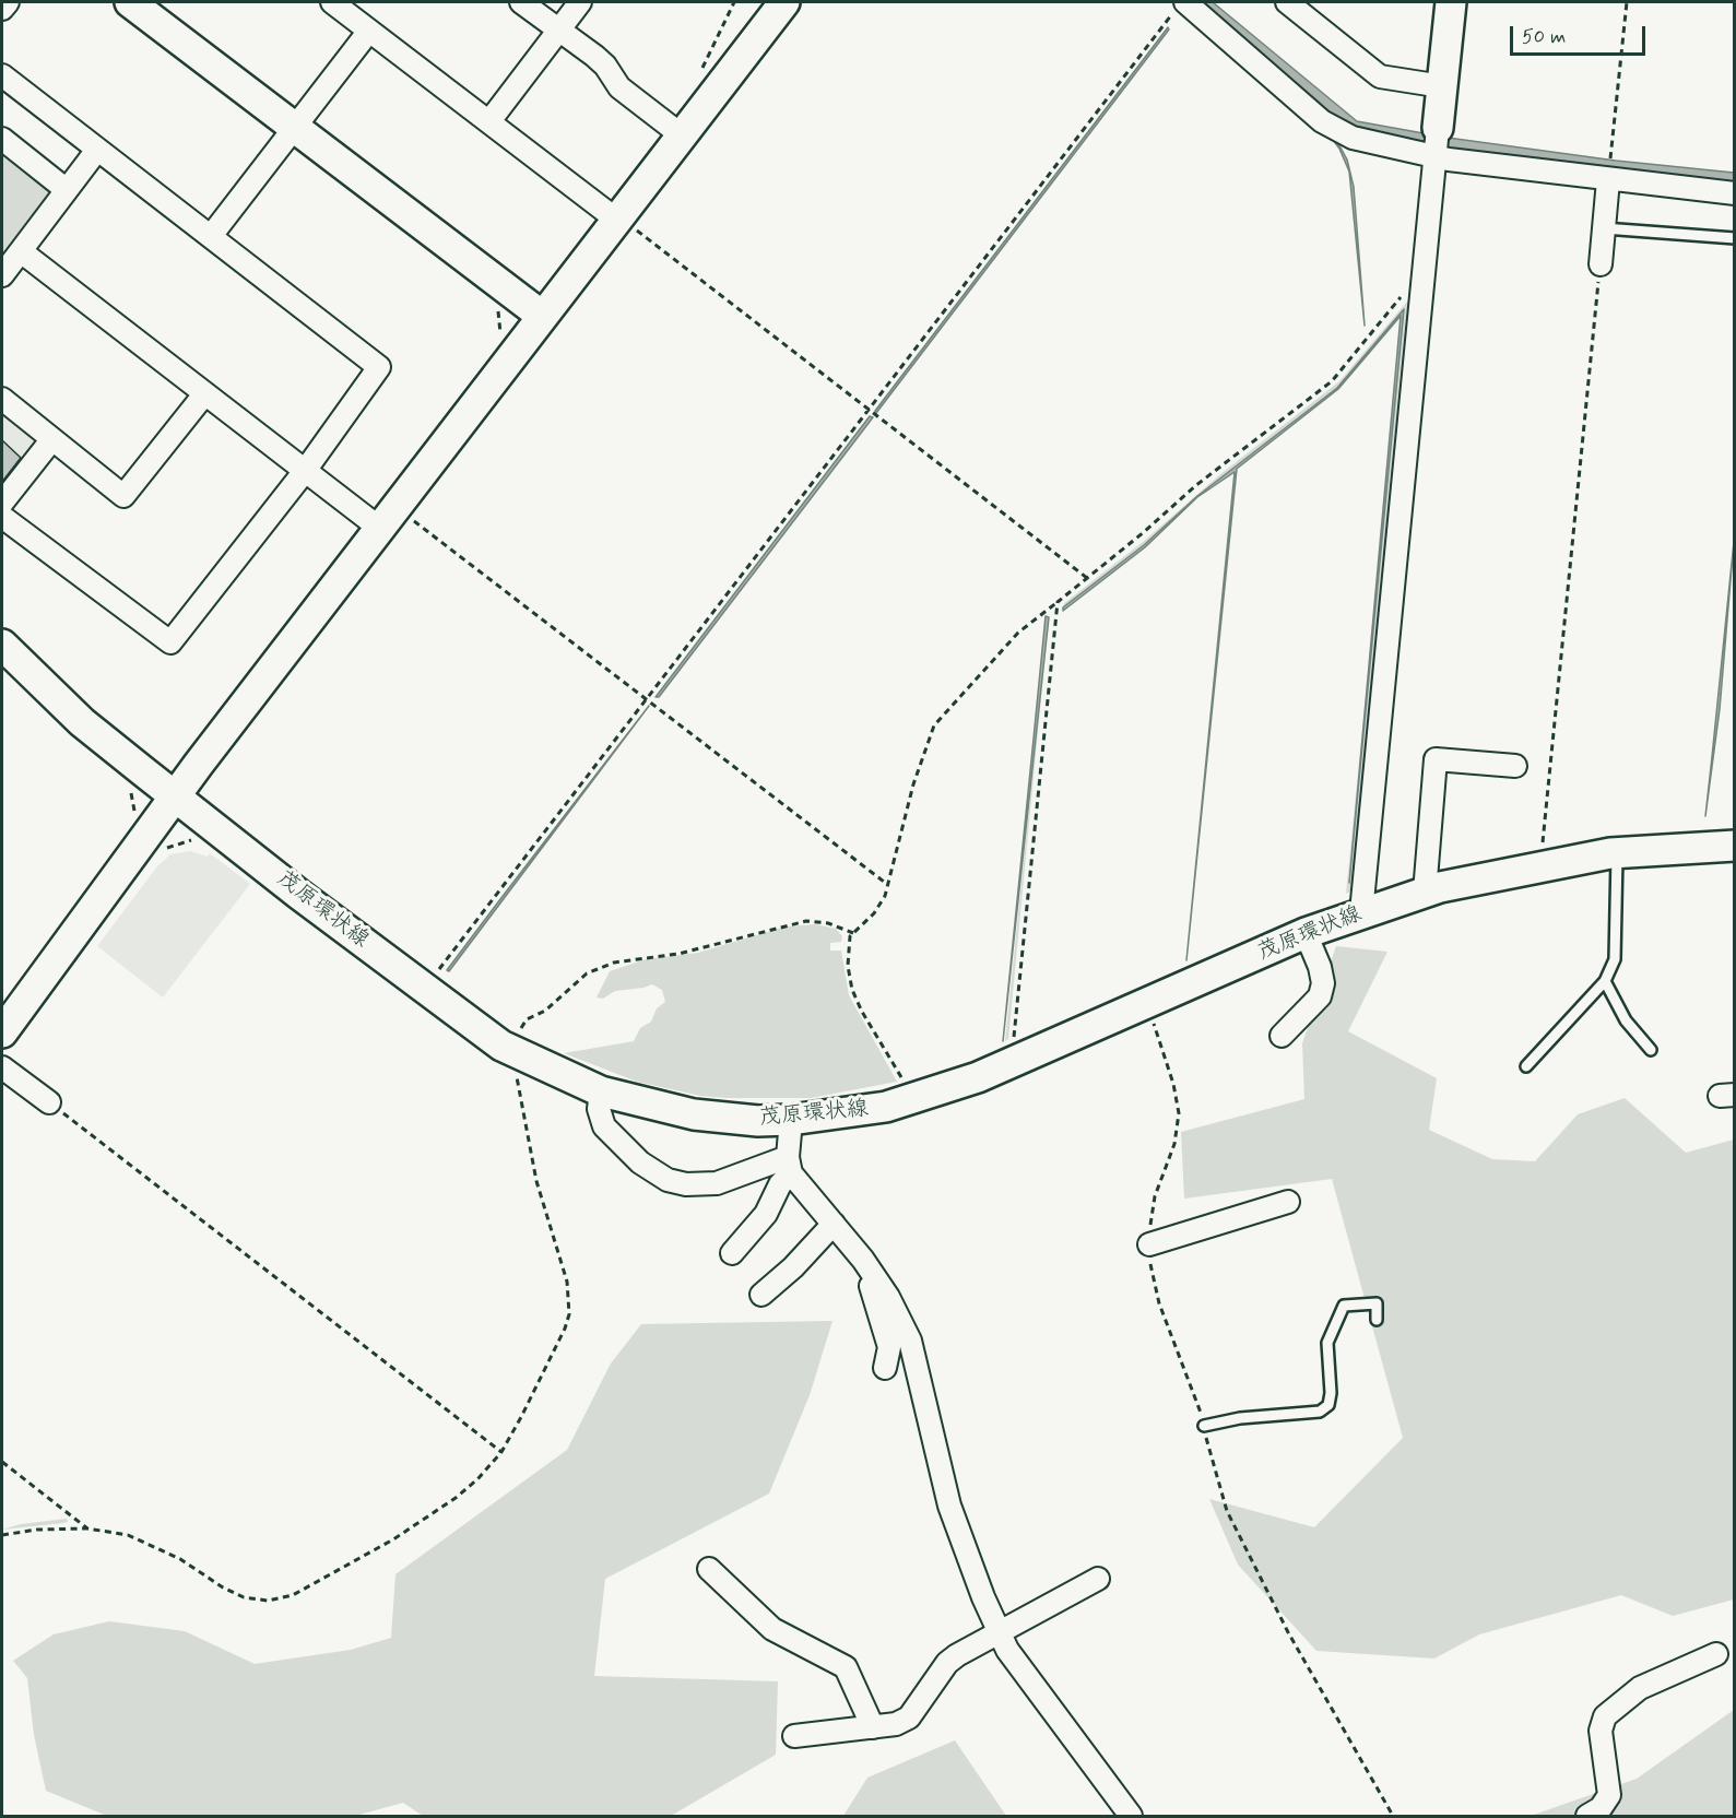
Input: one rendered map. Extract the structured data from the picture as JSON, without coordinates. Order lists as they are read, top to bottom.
{
  "streets": {
    "main road": ["茂原環状線"]
  },
  "scale_bar": "50 m"
}
